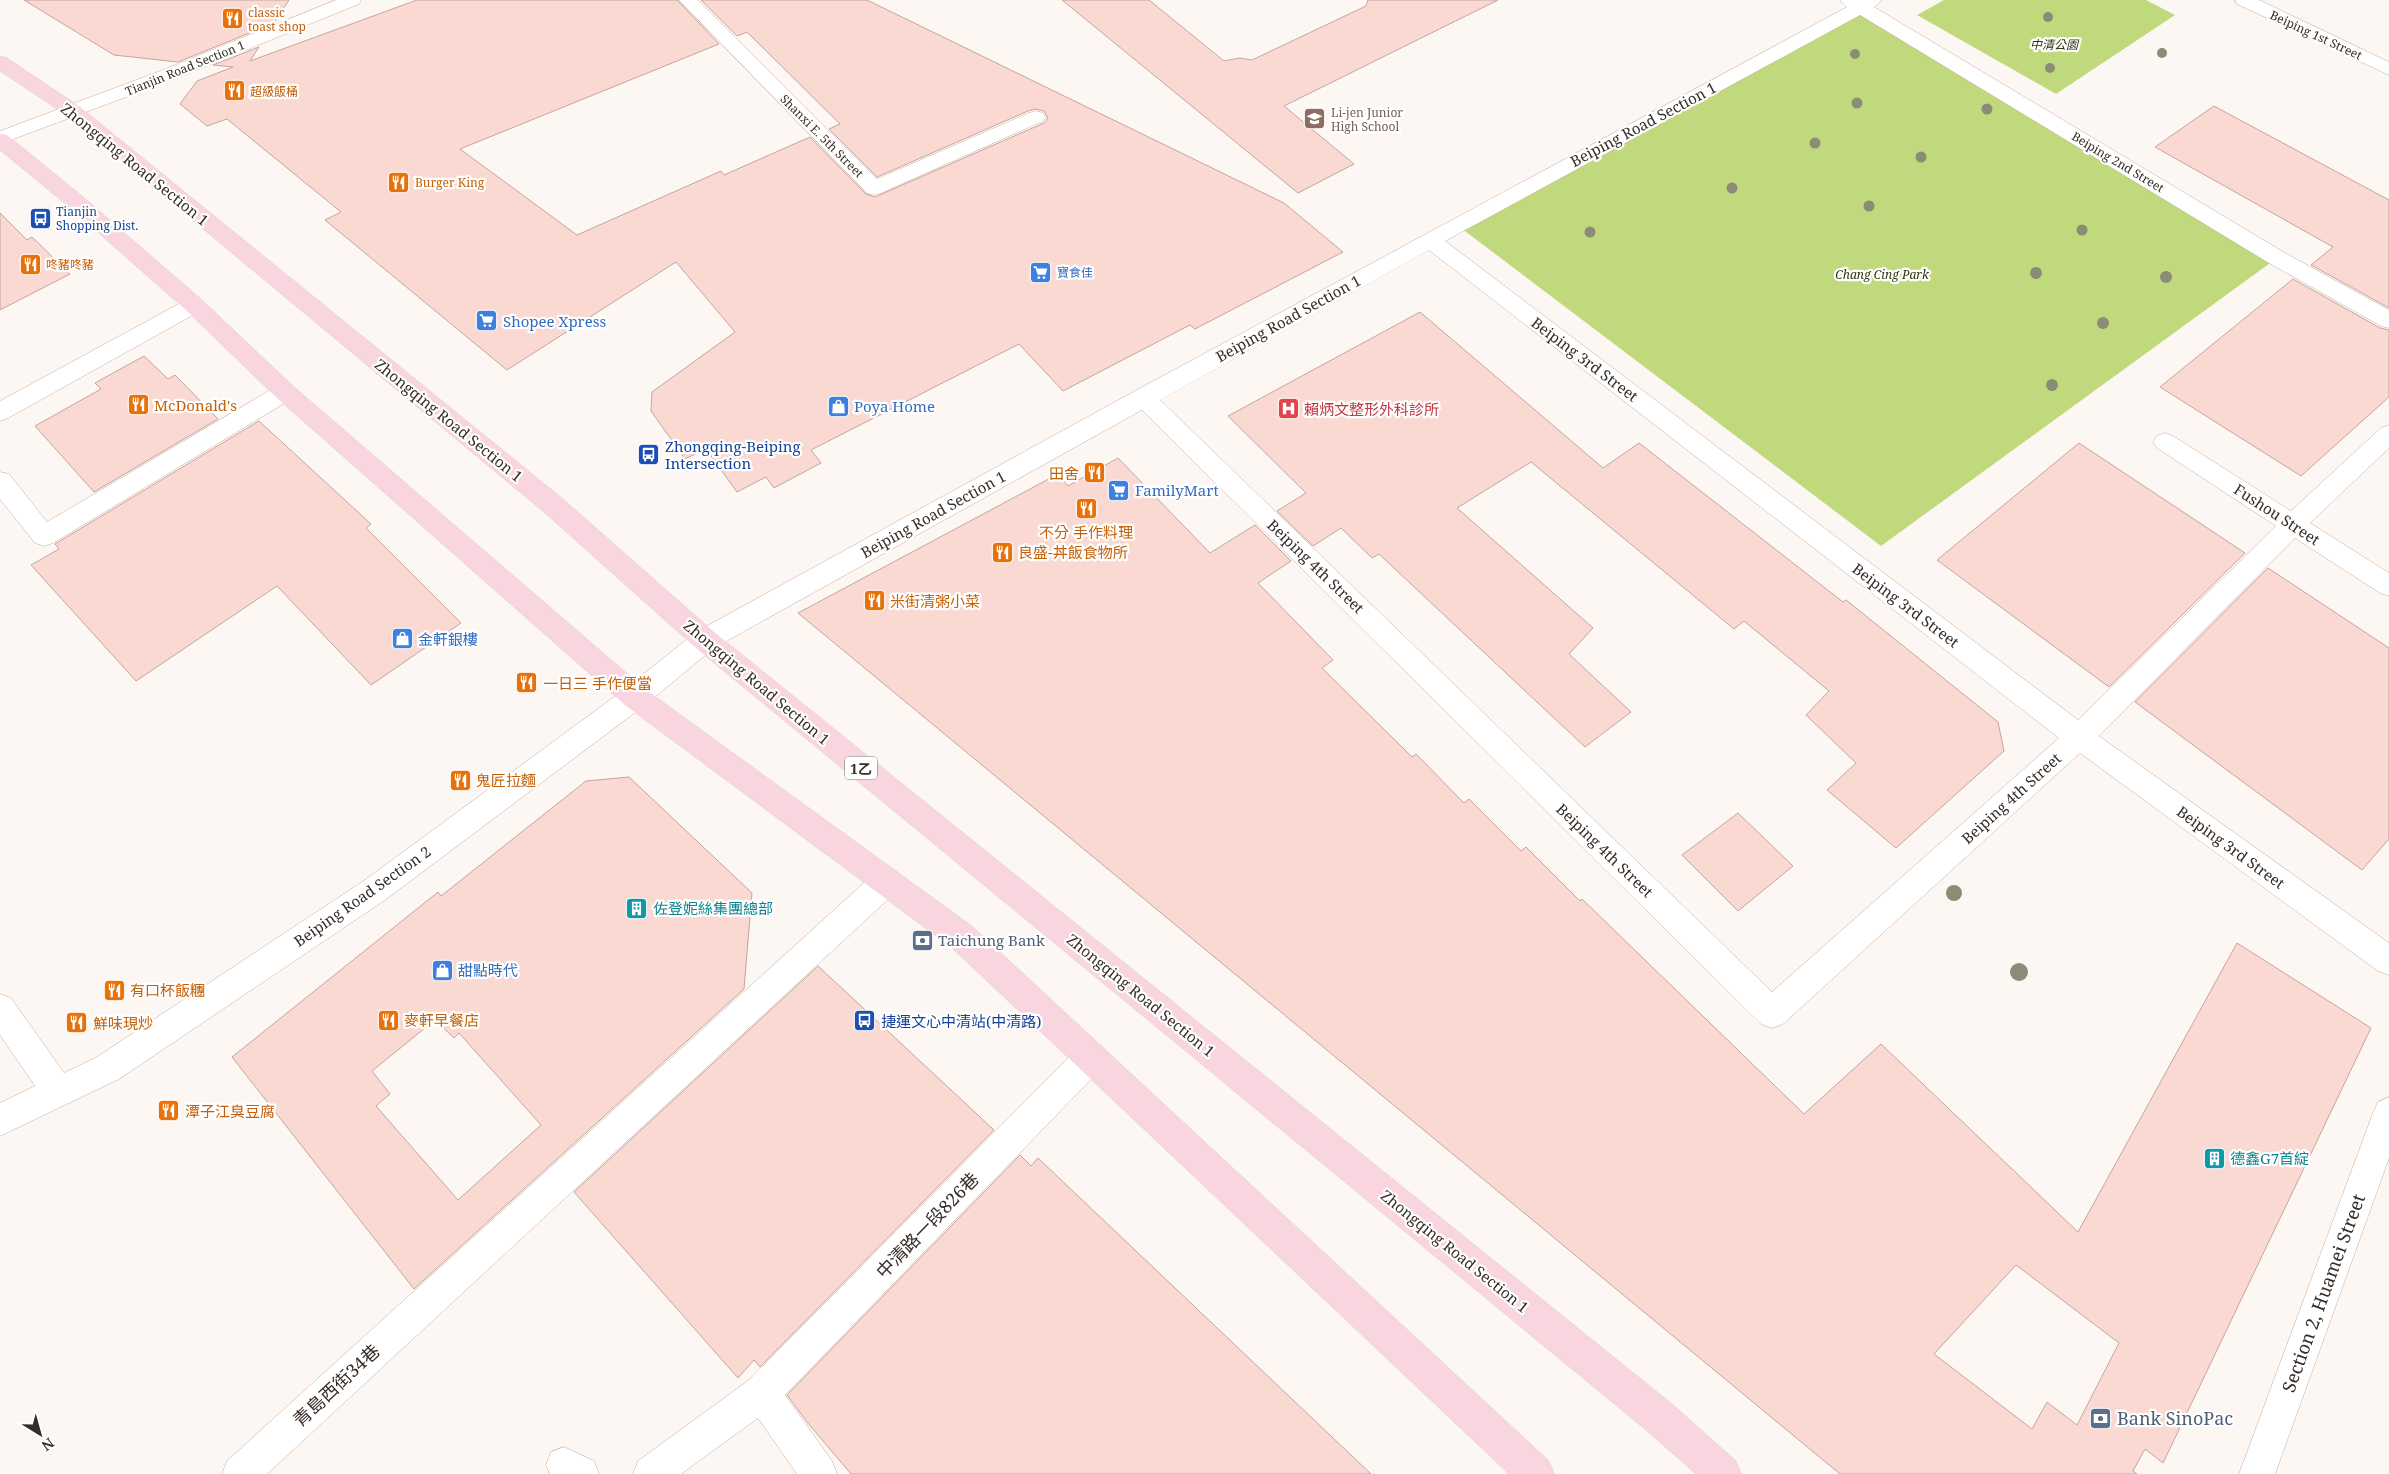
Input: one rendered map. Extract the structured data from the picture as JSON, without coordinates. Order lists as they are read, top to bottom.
{
  "streets": {
    "main road": ["Zhongqing Road Section 1", "1乙"],
    "street": [
      "Beiping 1st Street",
      "Tianjin Road Section 1",
      "Beiping Road Section 1",
      "Shanxi E. 5th Street",
      "Beiping 2nd Street",
      "Beiping 3rd Street",
      "Fushou Street",
      "Beiping 4th Street",
      "Beiping Road Section 2",
      "中清路一段826巷",
      "Section 2, Huamei Street",
      "青島西街34巷"
    ]
  },
  "crossings": [
    ["Tianjin Road Section 1", "Zhongqing Road Section 1"],
    ["Beiping Road Section 1", "Beiping 2nd Street"],
    ["Beiping Road Section 1", "Zhongqing Road Section 1"],
    ["Beiping Road Section 1", "Beiping 3rd Street"],
    ["Beiping Road Section 1", "Beiping 4th Street"],
    ["Beiping Road Section 1", "Beiping Road Section 2"],
    ["Zhongqing Road Section 1", "Beiping Road Section 2"],
    ["Beiping 3rd Street", "Beiping 4th Street"]
  ],
  "parks": ["中清公園", "Chang Cing Park"],
  "places": {
    "restaurant": [
      "classic toast shop",
      "超級飯桶",
      "Burger King",
      "咚豬咚豬",
      "McDonald's",
      "田舍",
      "不分 手作料理",
      "良盛-丼飯食物所",
      "米街清粥小菜",
      "一日三 手作便當",
      "鬼匠拉麵",
      "有口杯飯糰",
      "麥軒早餐店",
      "鮮味現炒",
      "潭子江臭豆腐"
    ],
    "school or university": ["Li-jen Junior High School"],
    "bus stop": ["Tianjin Shopping Dist.", "Zhongqing-Beiping Intersection", "捷運文心中清站(中清路)"],
    "supermarket": ["寶食佳", "Shopee Xpress", "FamilyMart"],
    "shop": ["Poya Home", "金軒銀樓", "甜點時代"],
    "hospital": ["賴炳文整形外科診所"],
    "building": ["佐登妮絲集團總部", "德鑫G7首綻"],
    "bank": ["Taichung Bank", "Bank SinoPac"]
  },
  "north": "bottom right"
}
